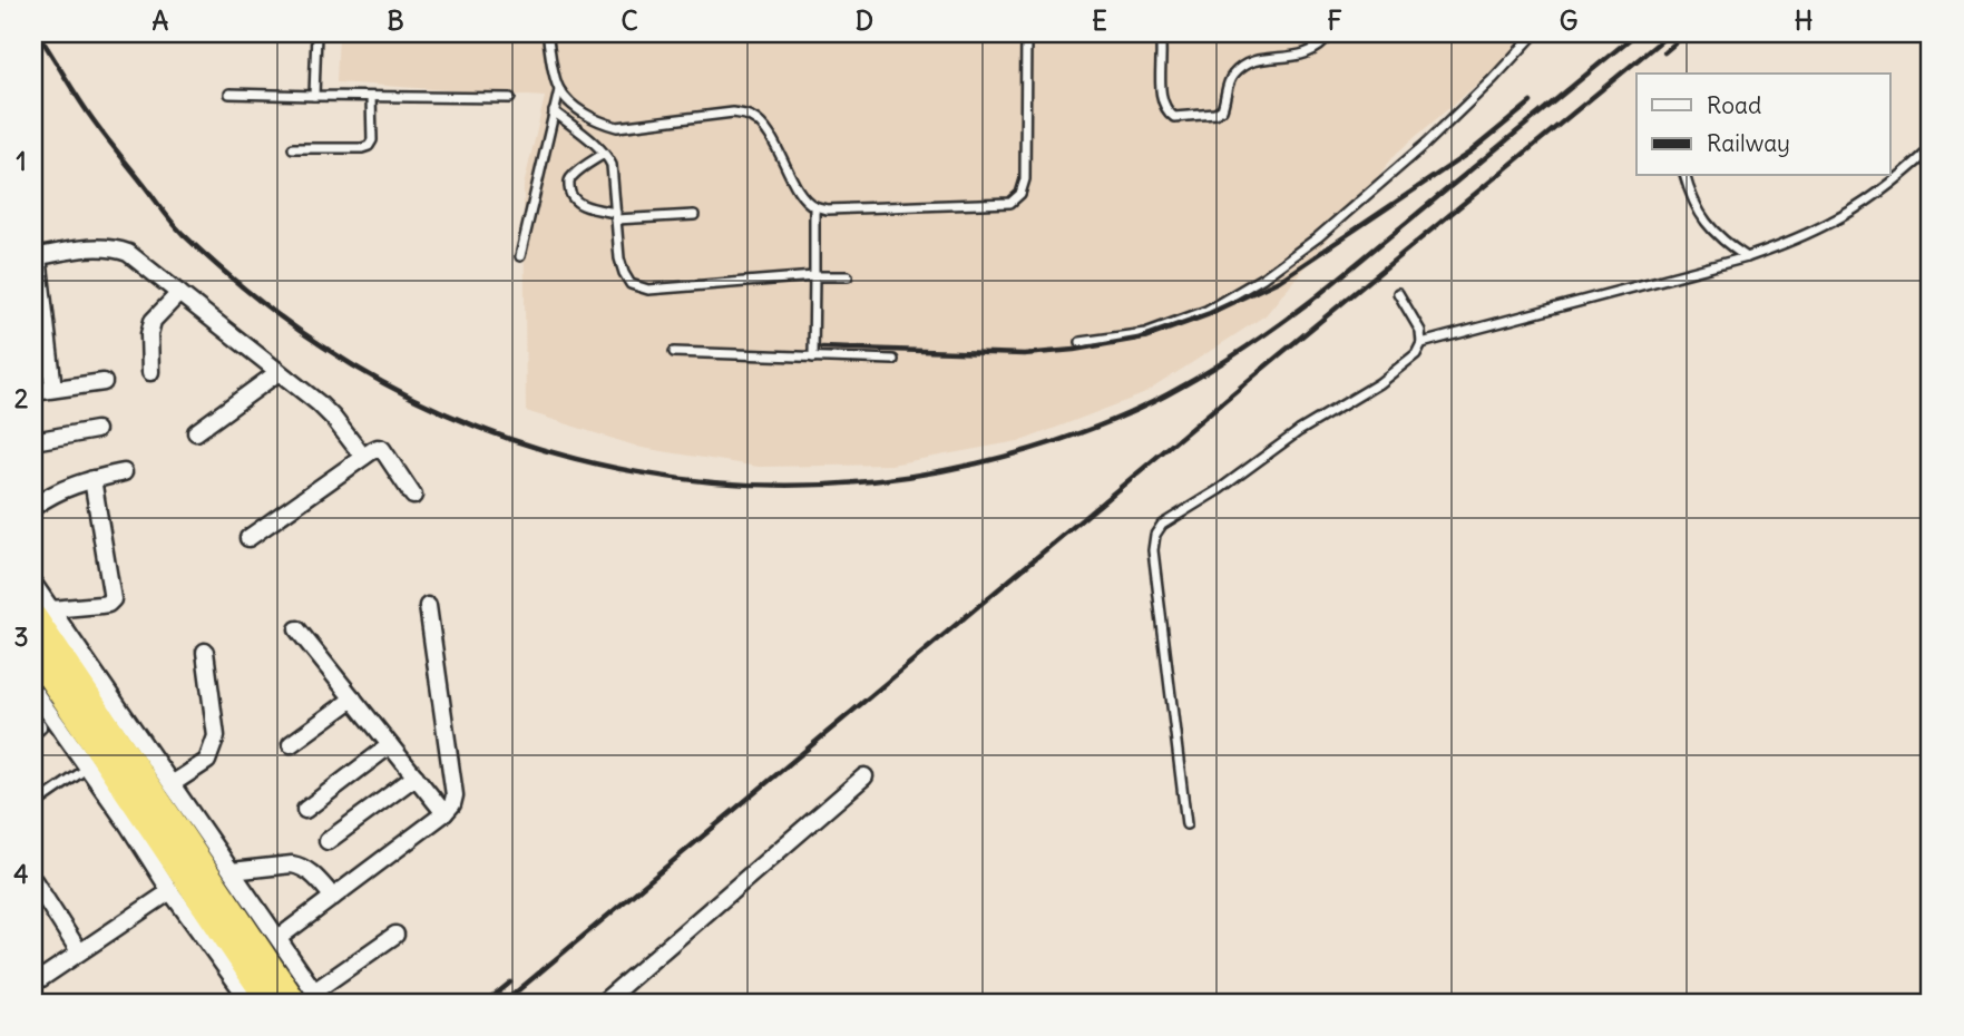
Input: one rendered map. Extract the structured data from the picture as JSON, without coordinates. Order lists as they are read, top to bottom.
{
  "legend": ["Road", "Railway"],
  "grid": {
    "columns": [
      "A",
      "B",
      "C",
      "D",
      "E",
      "F",
      "G",
      "H"
    ],
    "rows": [
      "1",
      "2",
      "3",
      "4"
    ]
  }
}
